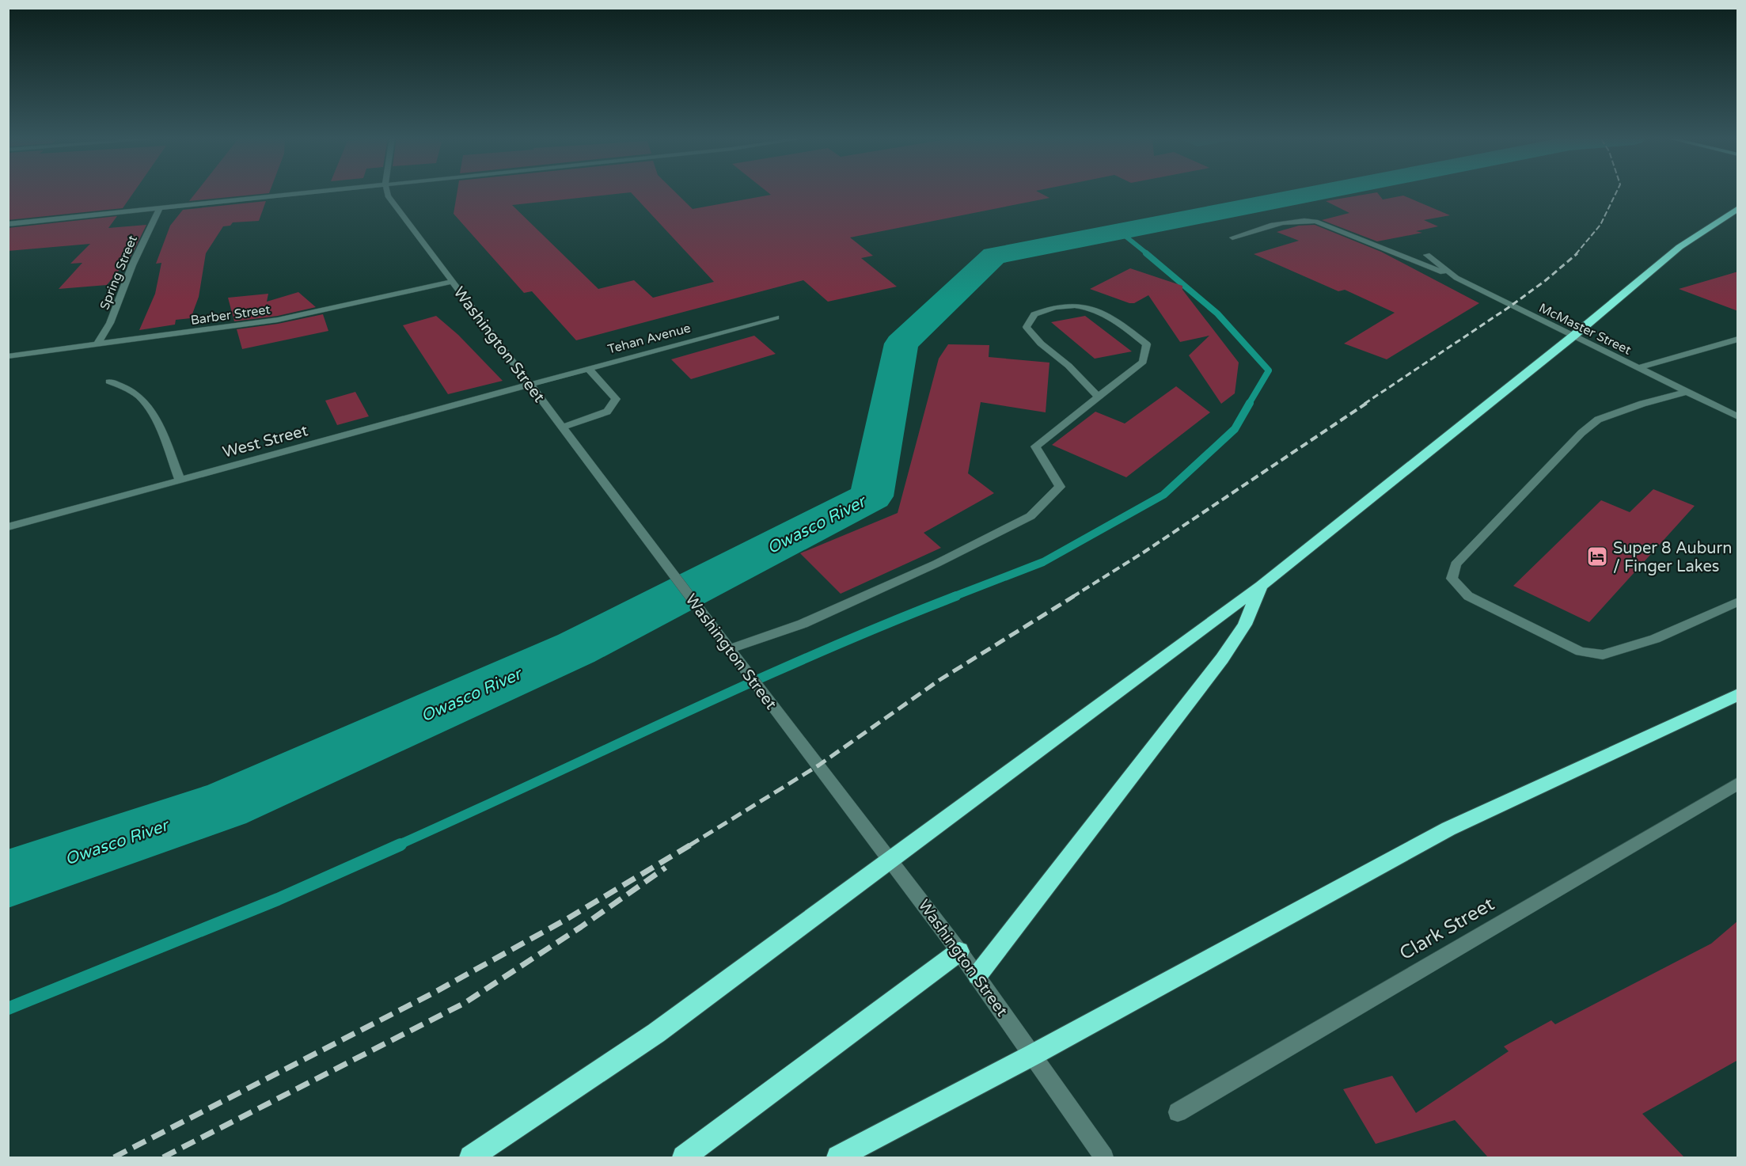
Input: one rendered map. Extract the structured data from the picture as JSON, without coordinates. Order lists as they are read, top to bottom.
{
  "streets": {
    "street": [
      "Spring Street",
      "Barber Street",
      "McMaster Street",
      "Tehan Avenue",
      "Washington Street",
      "West Street",
      "Clark Street"
    ]
  },
  "crossings": [
    ["Spring Street", "Barber Street"],
    ["Barber Street", "Washington Street"],
    ["Tehan Avenue", "Washington Street"],
    ["Tehan Avenue", "West Street"],
    ["Washington Street", "West Street"]
  ],
  "water": ["Owasco River"],
  "places": {
    "hotel": ["Super 8 Auburn / Finger Lakes"]
  }
}
